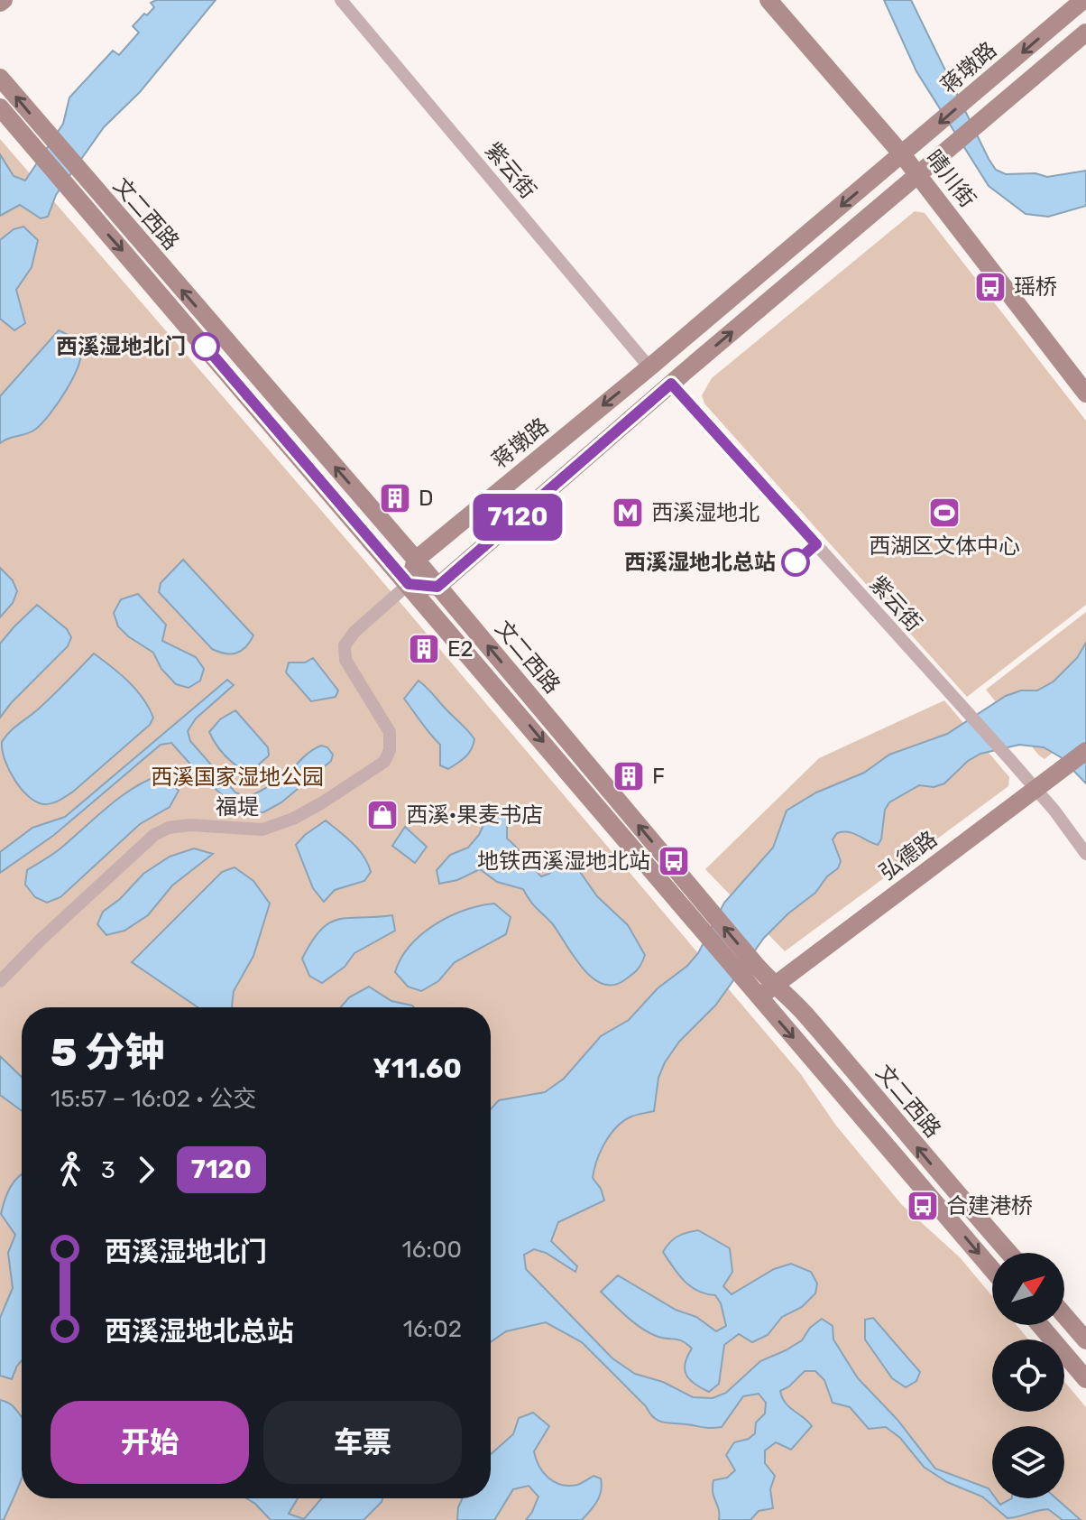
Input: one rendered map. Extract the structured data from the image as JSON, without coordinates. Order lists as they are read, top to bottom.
{
  "streets": {
    "main road": [
      "蒋墩路",
      "晴川街",
      "文二西路",
      "弘德路"
    ],
    "street": ["紫云街", "福堤"]
  },
  "crossings": [
    ["蒋墩路", "紫云街"],
    ["蒋墩路", "晴川街"],
    ["蒋墩路", "文二西路"],
    ["紫云街", "弘德路"],
    ["文二西路", "福堤"],
    ["文二西路", "弘德路"]
  ],
  "parks": ["西溪国家湿地公园"],
  "places": {
    "bus stop": ["瑶桥", "地铁西溪湿地北站", "合建港桥"],
    "other": ["西溪湿地北门", "西溪湿地北总站"],
    "building": ["D", "E2", "F"],
    "metro station": ["西溪湿地北"],
    "sports": ["西湖区文体中心"],
    "shop": ["西溪·果麦书店"]
  },
  "lines": ["bus line 7120"],
  "north": "top right",
  "page": {
    "on_map": "7120",
    "heading": ["5 分钟", "15:57 – 16:02 · 公交", "¥11.60"],
    "legs": ["3", "7120"],
    "list": [
      {
        "name": "西溪湿地北门",
        "value": "16:00"
      },
      {
        "name": "西溪湿地北总站",
        "value": "16:02"
      }
    ],
    "buttons": ["开始", "车票"]
  }
}
